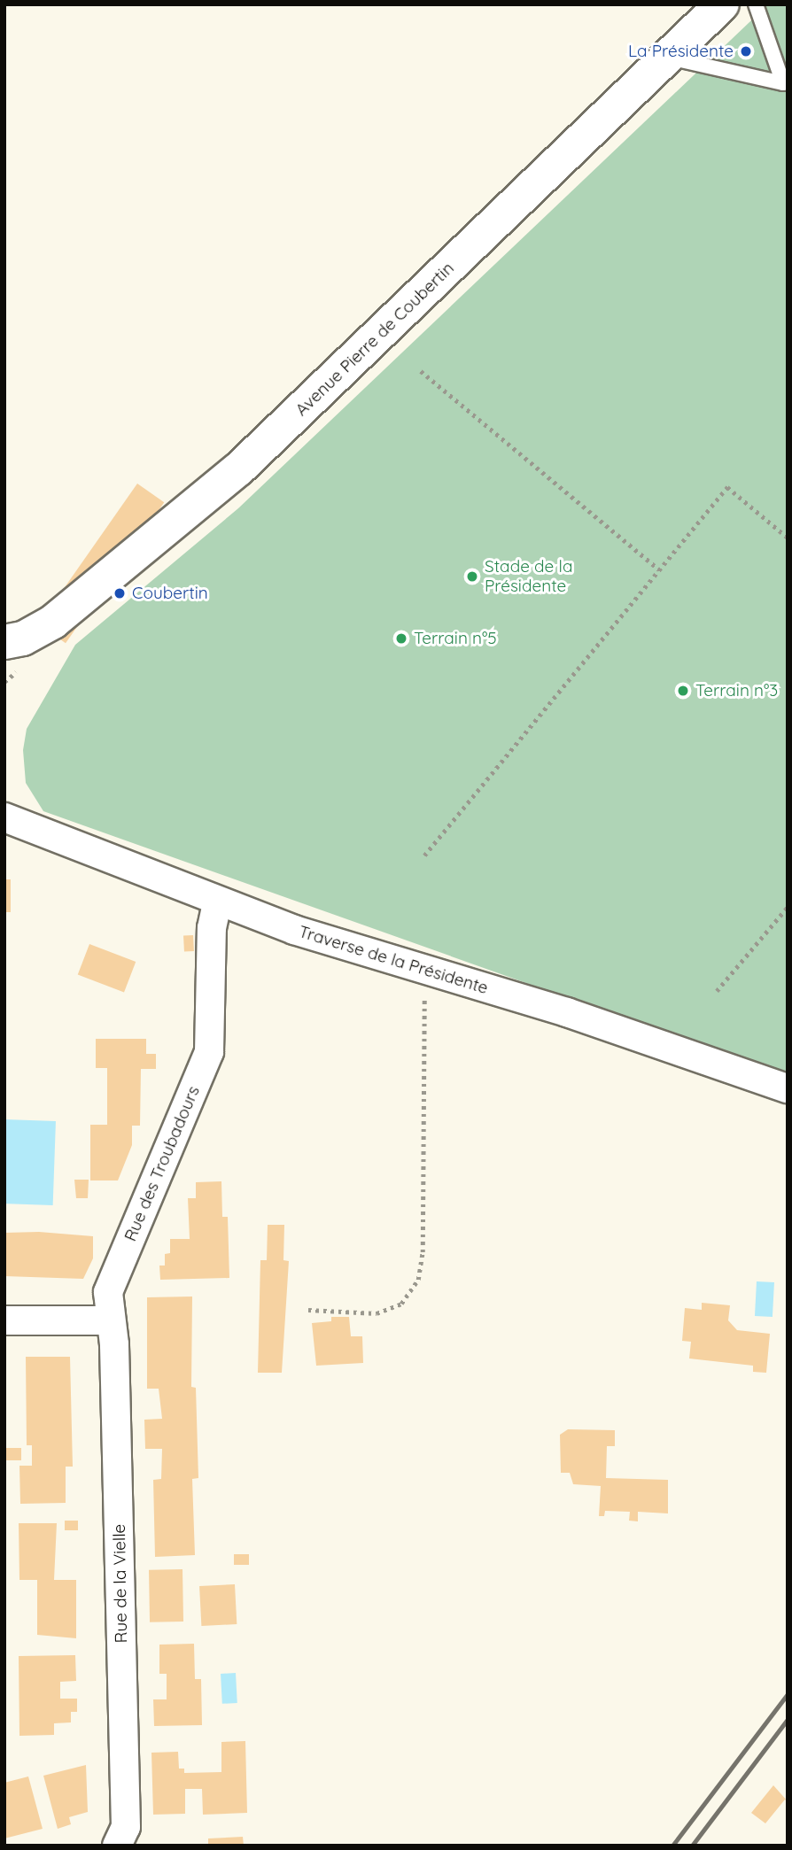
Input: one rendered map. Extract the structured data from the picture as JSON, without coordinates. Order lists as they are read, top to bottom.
{
  "streets": {
    "main road": ["Avenue Pierre de Coubertin"],
    "street": ["Traverse de la Présidente", "Rue des Troubadours", "Rue de la Vielle"]
  },
  "crossings": [
    ["Traverse de la Présidente", "Rue des Troubadours"],
    ["Rue des Troubadours", "Rue de la Vielle"]
  ],
  "places": [
    "La Présidente",
    "Stade de la Présidente",
    "Coubertin",
    "Terrain n°5",
    "Terrain n°3"
  ]
}
